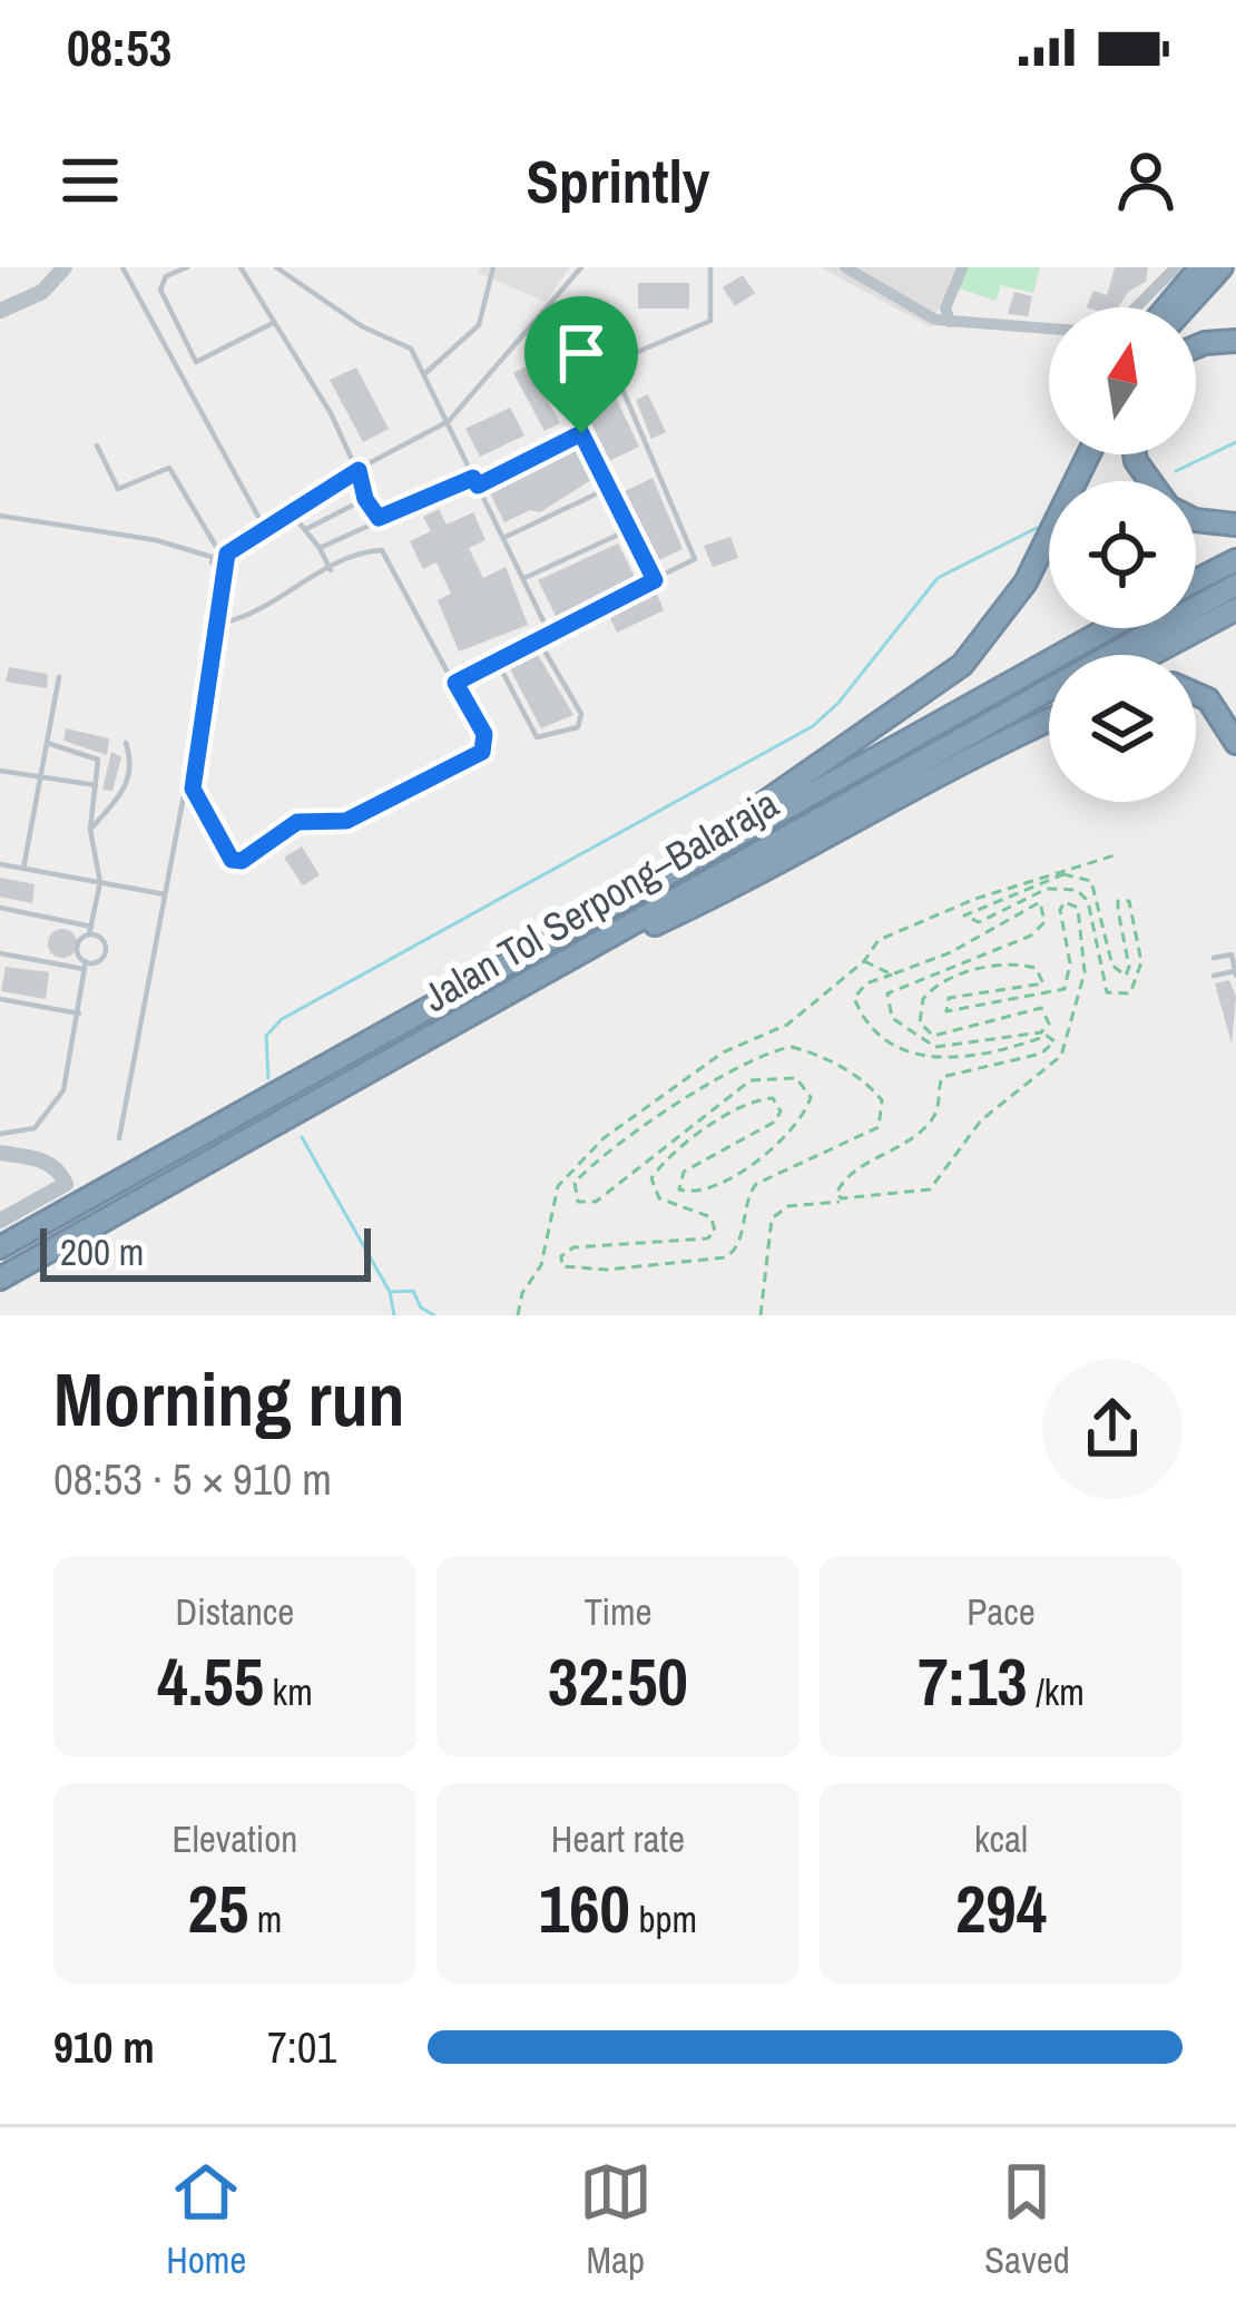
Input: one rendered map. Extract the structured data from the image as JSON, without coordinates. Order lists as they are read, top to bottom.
{
  "streets": {
    "highway": ["Jalan Tol Serpong–Balaraja"]
  },
  "scale_bar": "200 m",
  "north": "top",
  "page": {
    "status": "08:53",
    "header": "Sprintly",
    "scale": "200 m",
    "heading": ["Morning run", "08:53 · 5 × 910 m"],
    "stats": [
      ["Distance", "4.55 km"],
      ["Time", "32:50"],
      ["Pace", "7:13 /km"],
      ["Elevation", "25 m"],
      ["Heart rate", "160 bpm"],
      ["kcal", "294"]
    ],
    "list": [
      {
        "name": "910 m",
        "note": "7:01"
      }
    ],
    "tabs": ["Home", "Map", "Saved"]
  }
}
